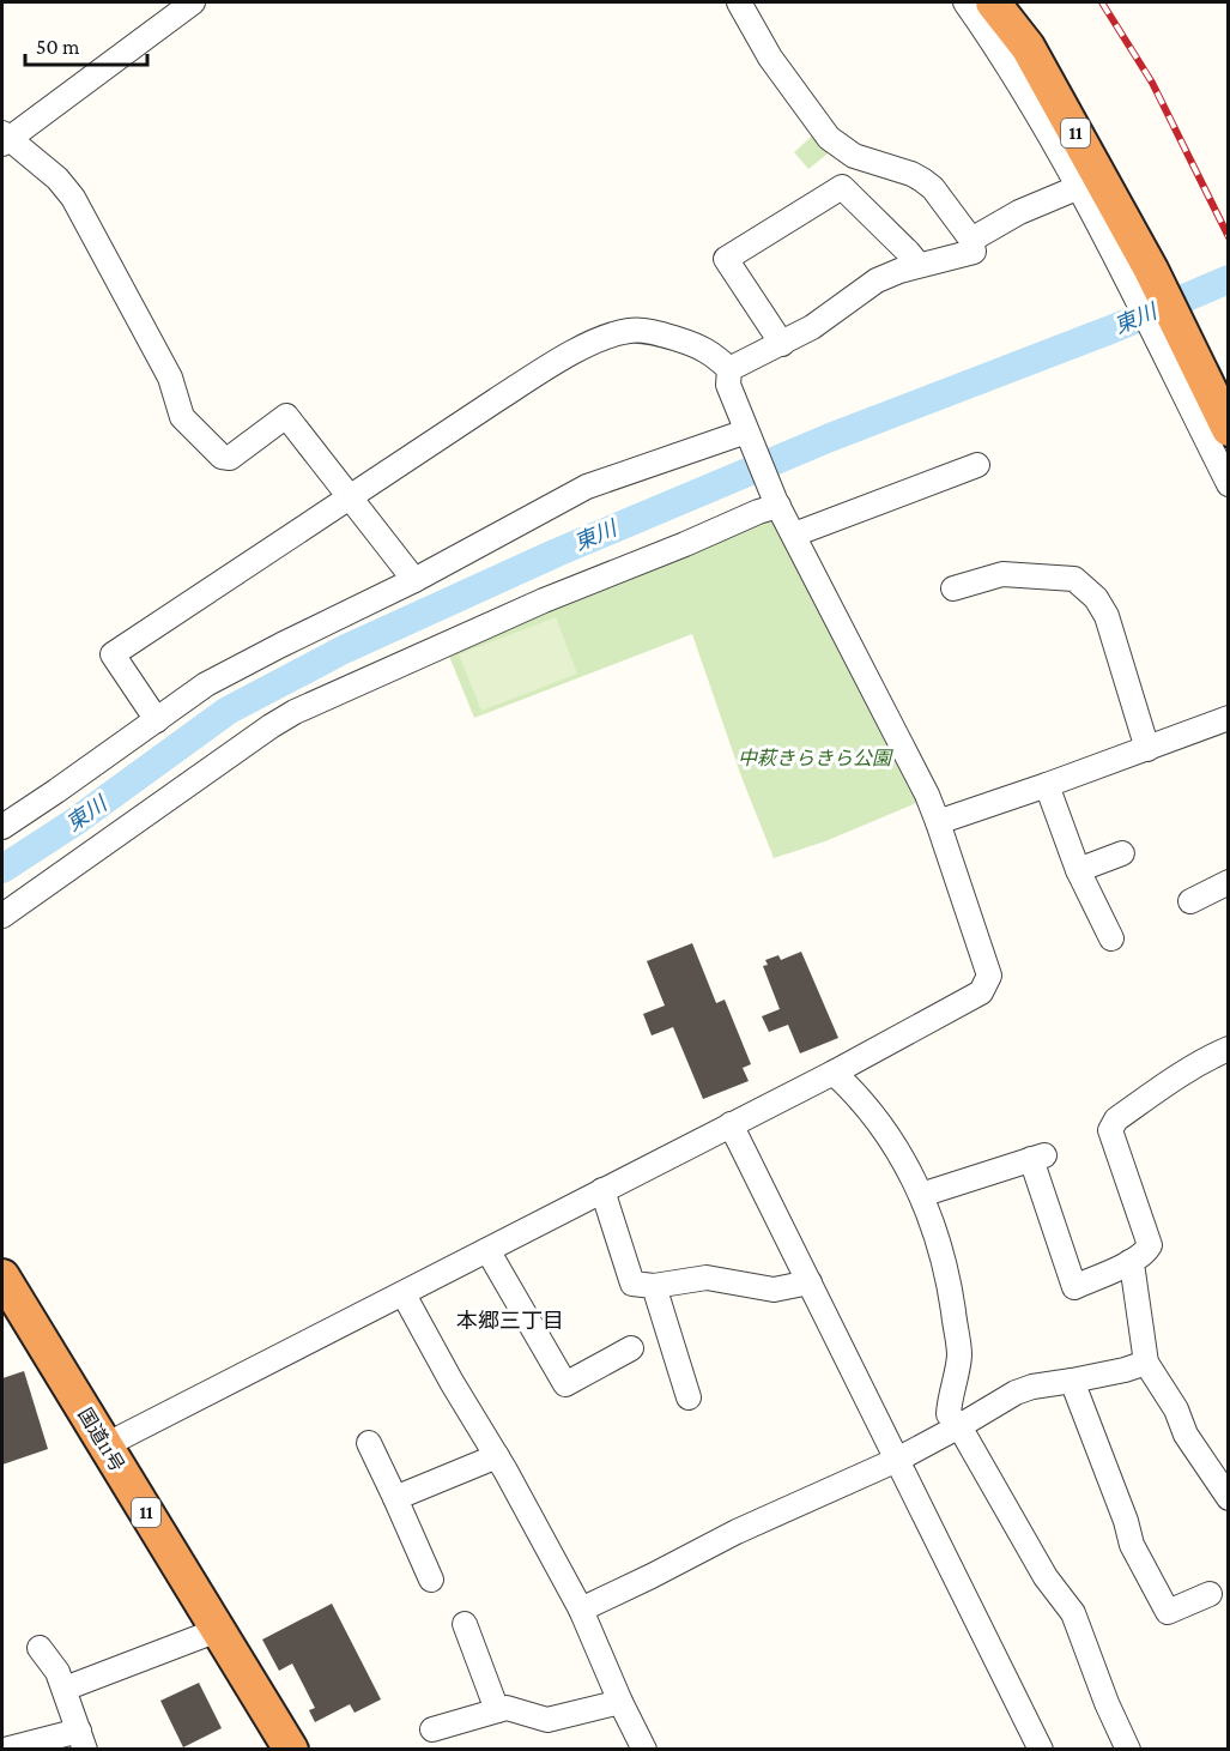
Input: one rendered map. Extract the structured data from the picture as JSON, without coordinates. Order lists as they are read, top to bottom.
{
  "streets": {
    "highway": ["11", "国道11号"]
  },
  "districts": ["本郷三丁目"],
  "water": ["東川"],
  "parks": ["中萩きらきら公園"],
  "scale_bar": "50 m"
}
